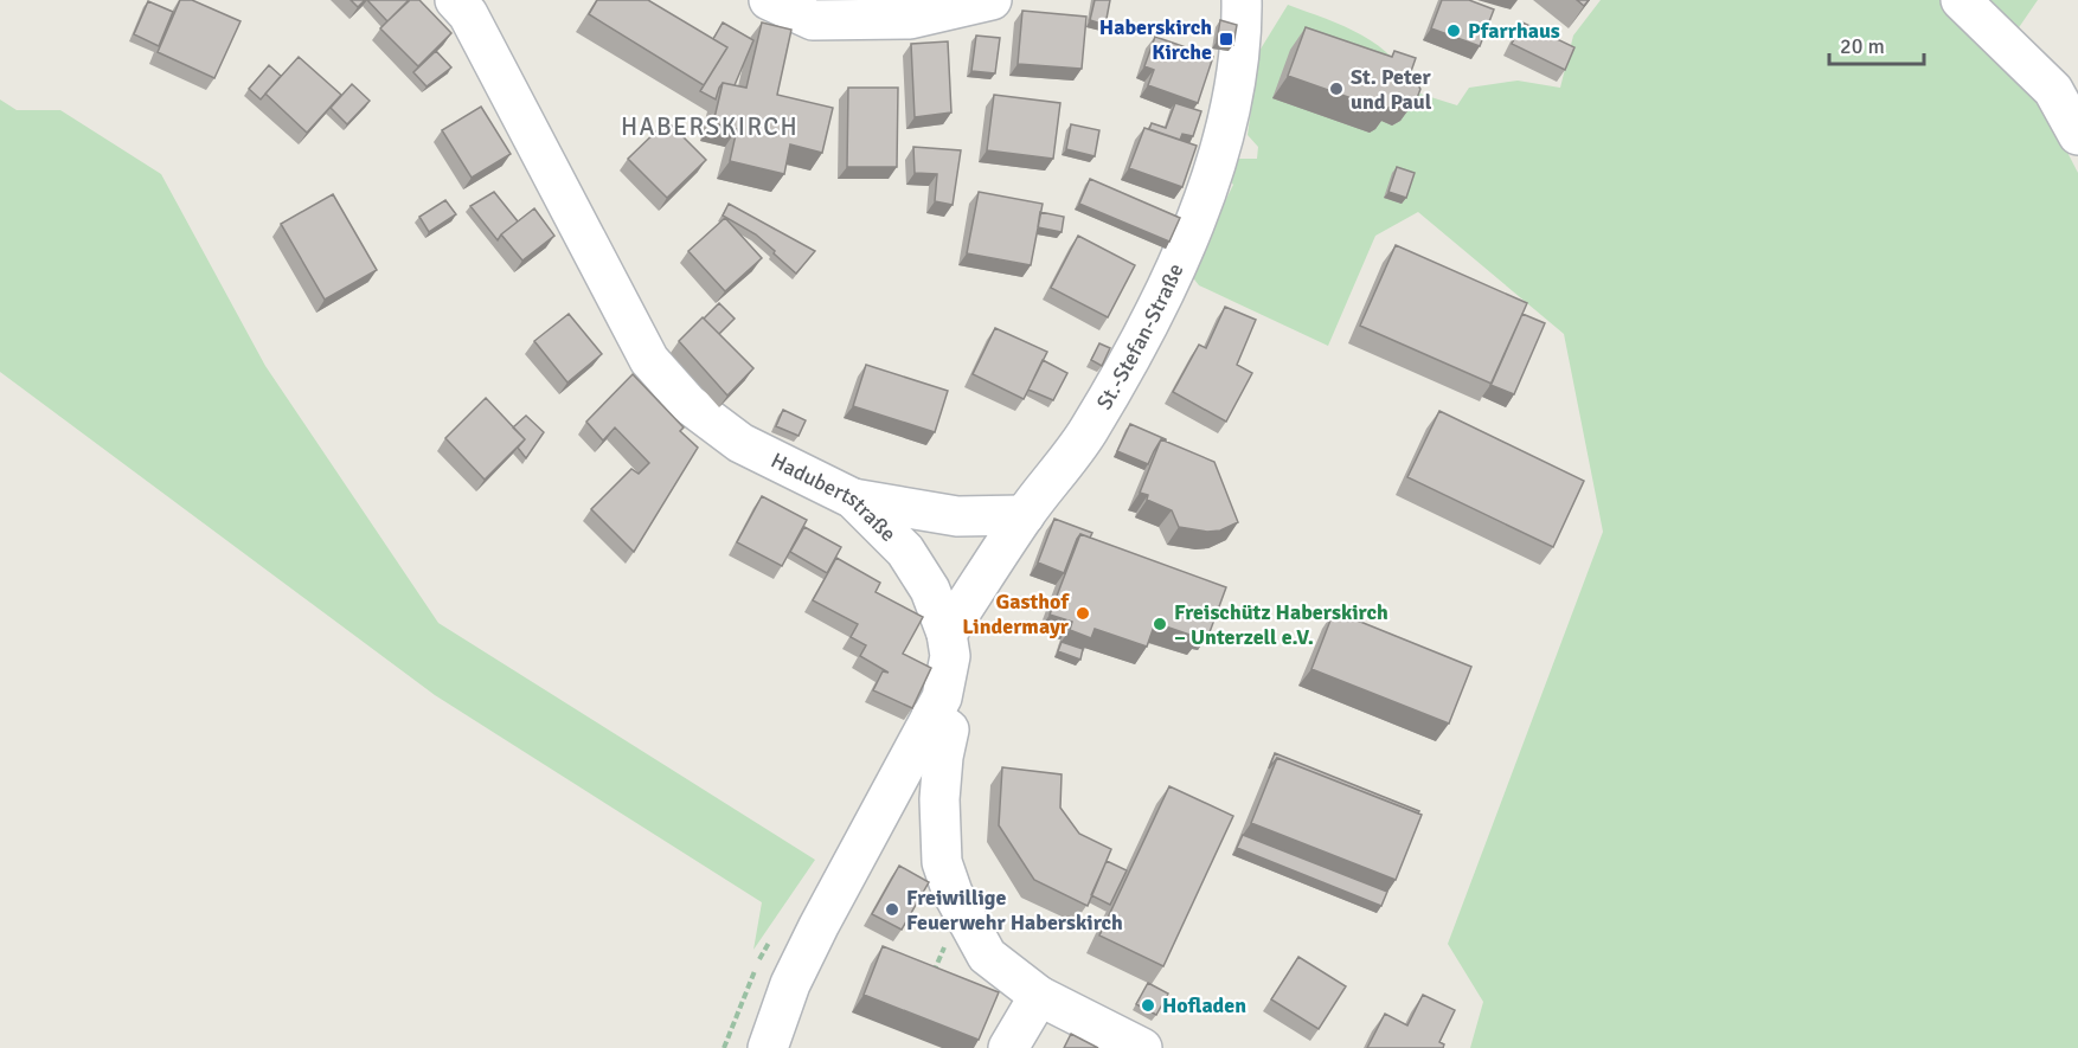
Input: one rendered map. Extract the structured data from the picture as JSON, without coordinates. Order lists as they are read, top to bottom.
{
  "streets": {
    "street": ["St.-Stefan-Straße", "Hadubertstraße"]
  },
  "crossings": [
    ["St.-Stefan-Straße", "Hadubertstraße"]
  ],
  "districts": ["HABERSKIRCH"],
  "places": {
    "other": [
      "Pfarrhaus",
      "St. Peter und Paul",
      "Gasthof Lindermayr",
      "Freischütz Haberskirch – Unterzell e.V.",
      "Freiwillige Feuerwehr Haberskirch",
      "Hofladen"
    ],
    "transit": ["Haberskirch Kirche"]
  },
  "scale_bar": "20 m"
}
